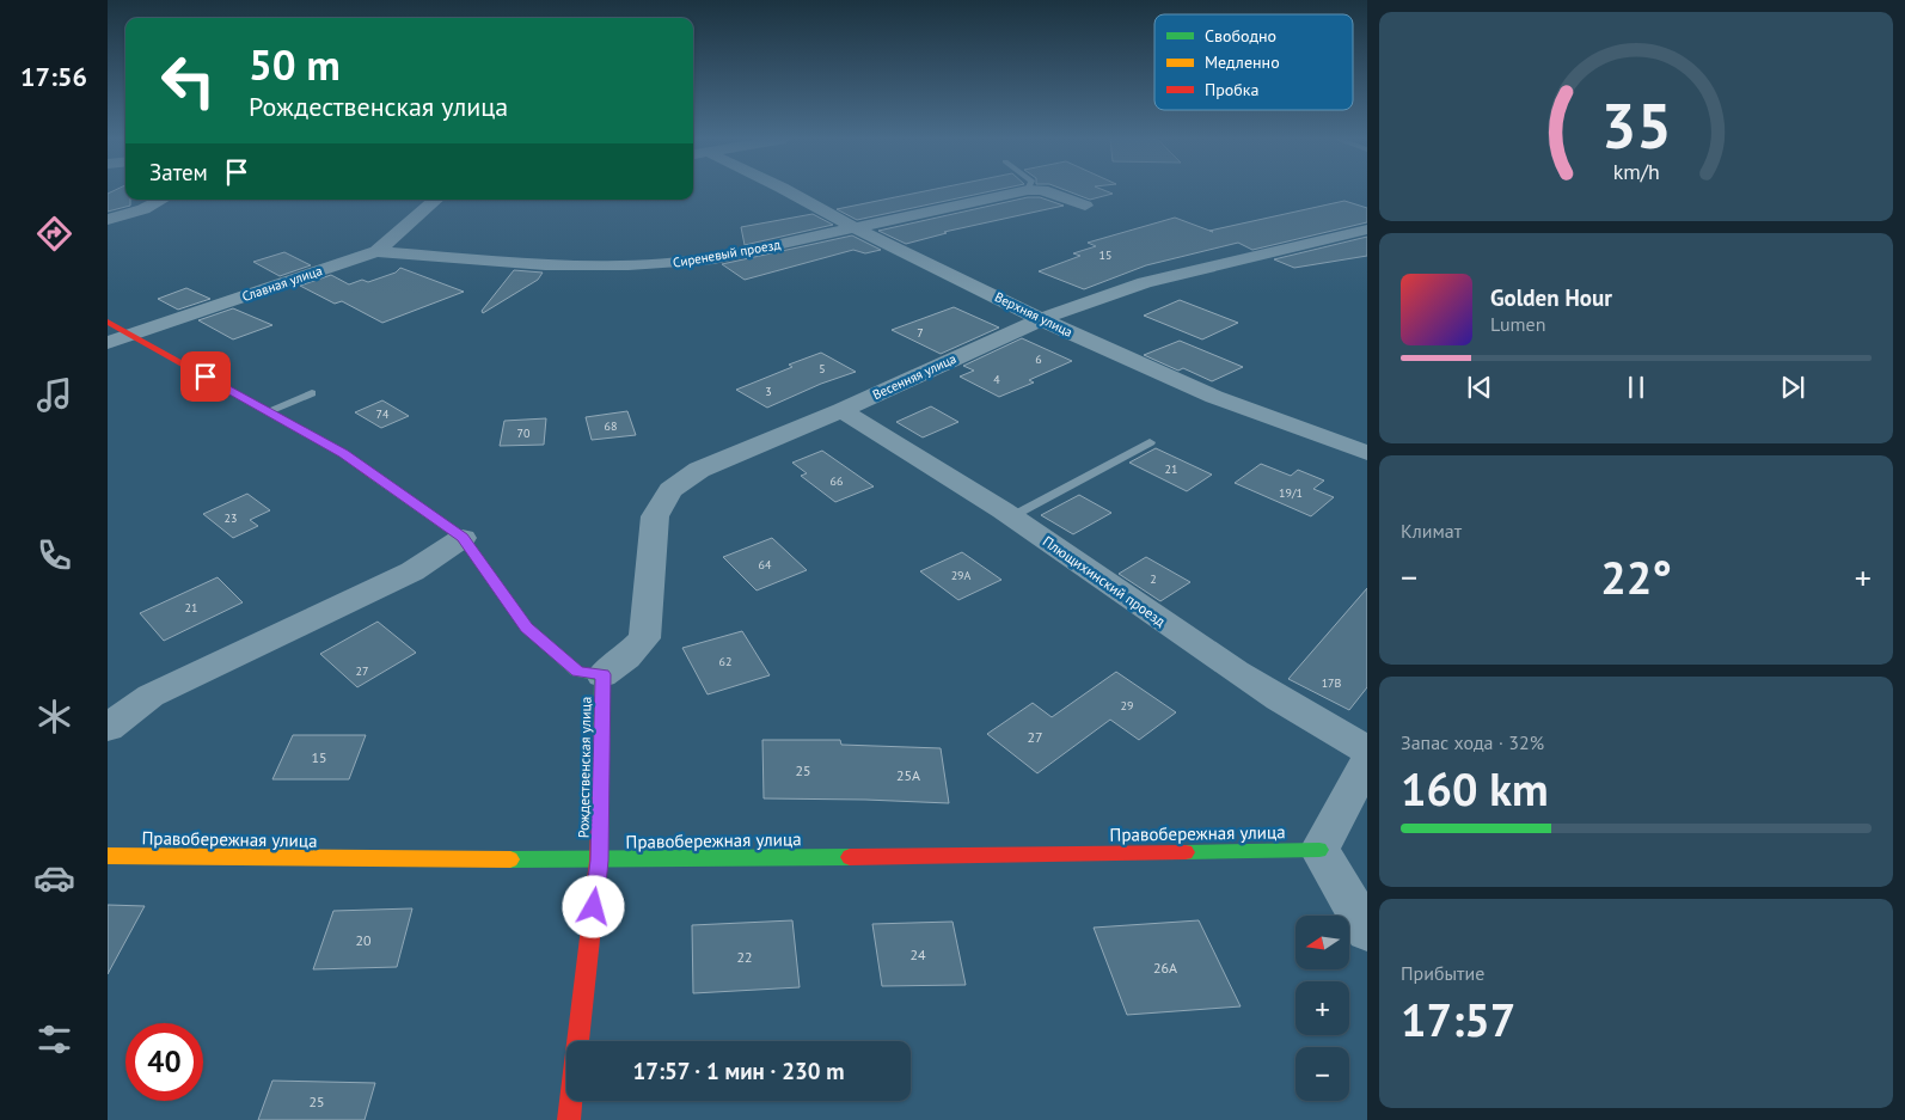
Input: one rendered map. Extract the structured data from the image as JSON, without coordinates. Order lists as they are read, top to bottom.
{
  "streets": {
    "street": [
      "Сиреневый проезд",
      "Славная улица",
      "Верхняя улица",
      "Весенняя улица",
      "Плющихинский проезд",
      "Рождественская улица",
      "Правобережная улица"
    ]
  },
  "crossings": [
    ["Сиреневый проезд", "Славная улица"],
    ["Сиреневый проезд", "Верхняя улица"],
    ["Верхняя улица", "Весенняя улица"],
    ["Весенняя улица", "Плющихинский проезд"],
    ["Весенняя улица", "Рождественская улица"],
    ["Рождественская улица", "Правобережная улица"]
  ],
  "house_numbers": [
    "15",
    "7",
    "6",
    "5",
    "4",
    "3",
    "74",
    "68",
    "70",
    "21",
    "66",
    "19/1",
    "23",
    "64",
    "29А",
    "2",
    "21",
    "62",
    "27",
    "17В",
    "29",
    "27",
    "15",
    "25",
    "25А",
    "20",
    "24",
    "22",
    "26А",
    "25"
  ],
  "legend": ["Свободно", "Медленно", "Пробка"],
  "north": "left",
  "page": {
    "tabs": "17:56",
    "turn": ["50 m", "Рождественская улица"],
    "then": "Затем",
    "song": ["Golden Hour", "Lumen"],
    "tile": [
      "Климат",
      ["Запас хода · 32%", "160 km"],
      ["Прибытие", "17:57"]
    ],
    "heat": ["−", "22°", "+"],
    "map_buttons": ["+", "−"],
    "limit": "40",
    "trip": "17:57 · 1 мин · 230 m",
    "gauge": ["35", "km/h"]
  }
}
